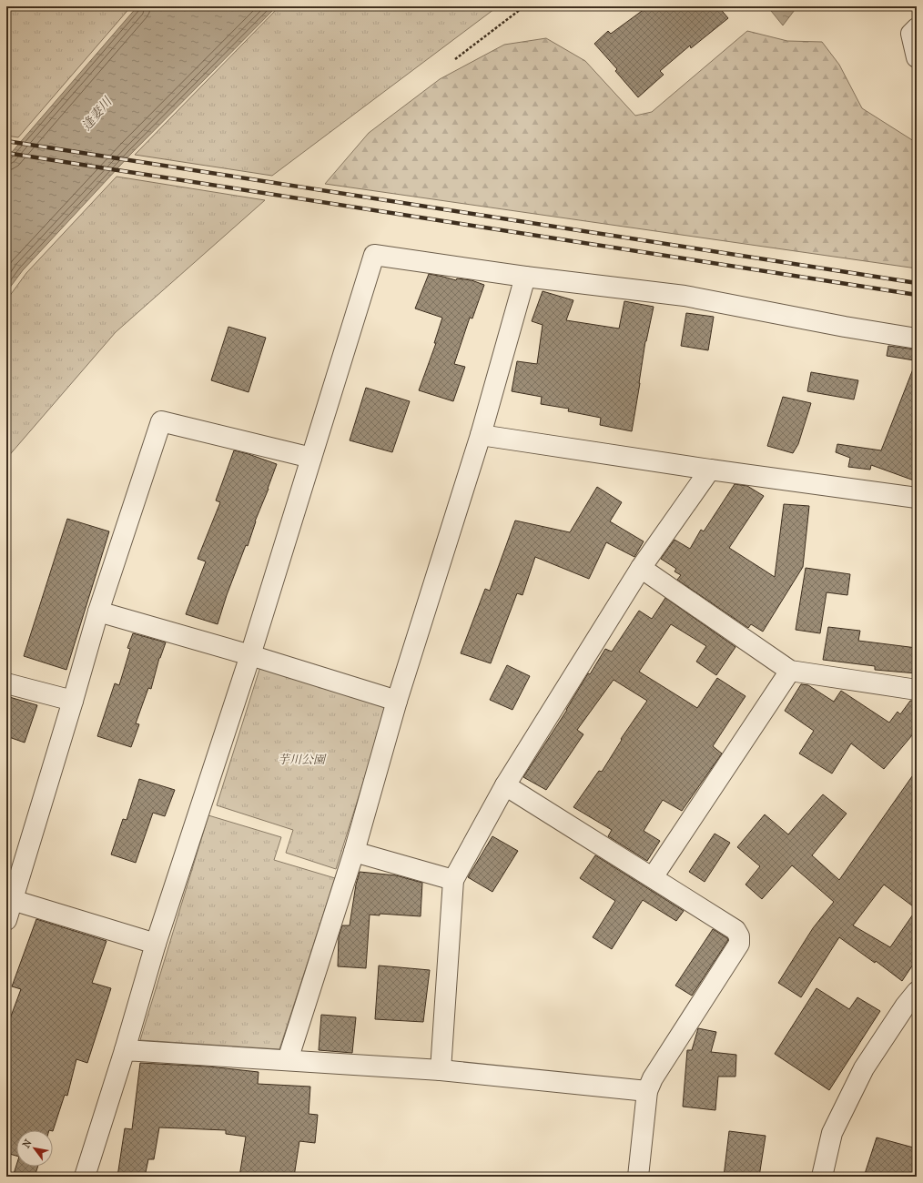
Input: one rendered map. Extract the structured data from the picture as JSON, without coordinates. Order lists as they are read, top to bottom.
{
  "water": ["逢妻川"],
  "parks": ["芋川公園"],
  "north": "top left"
}
